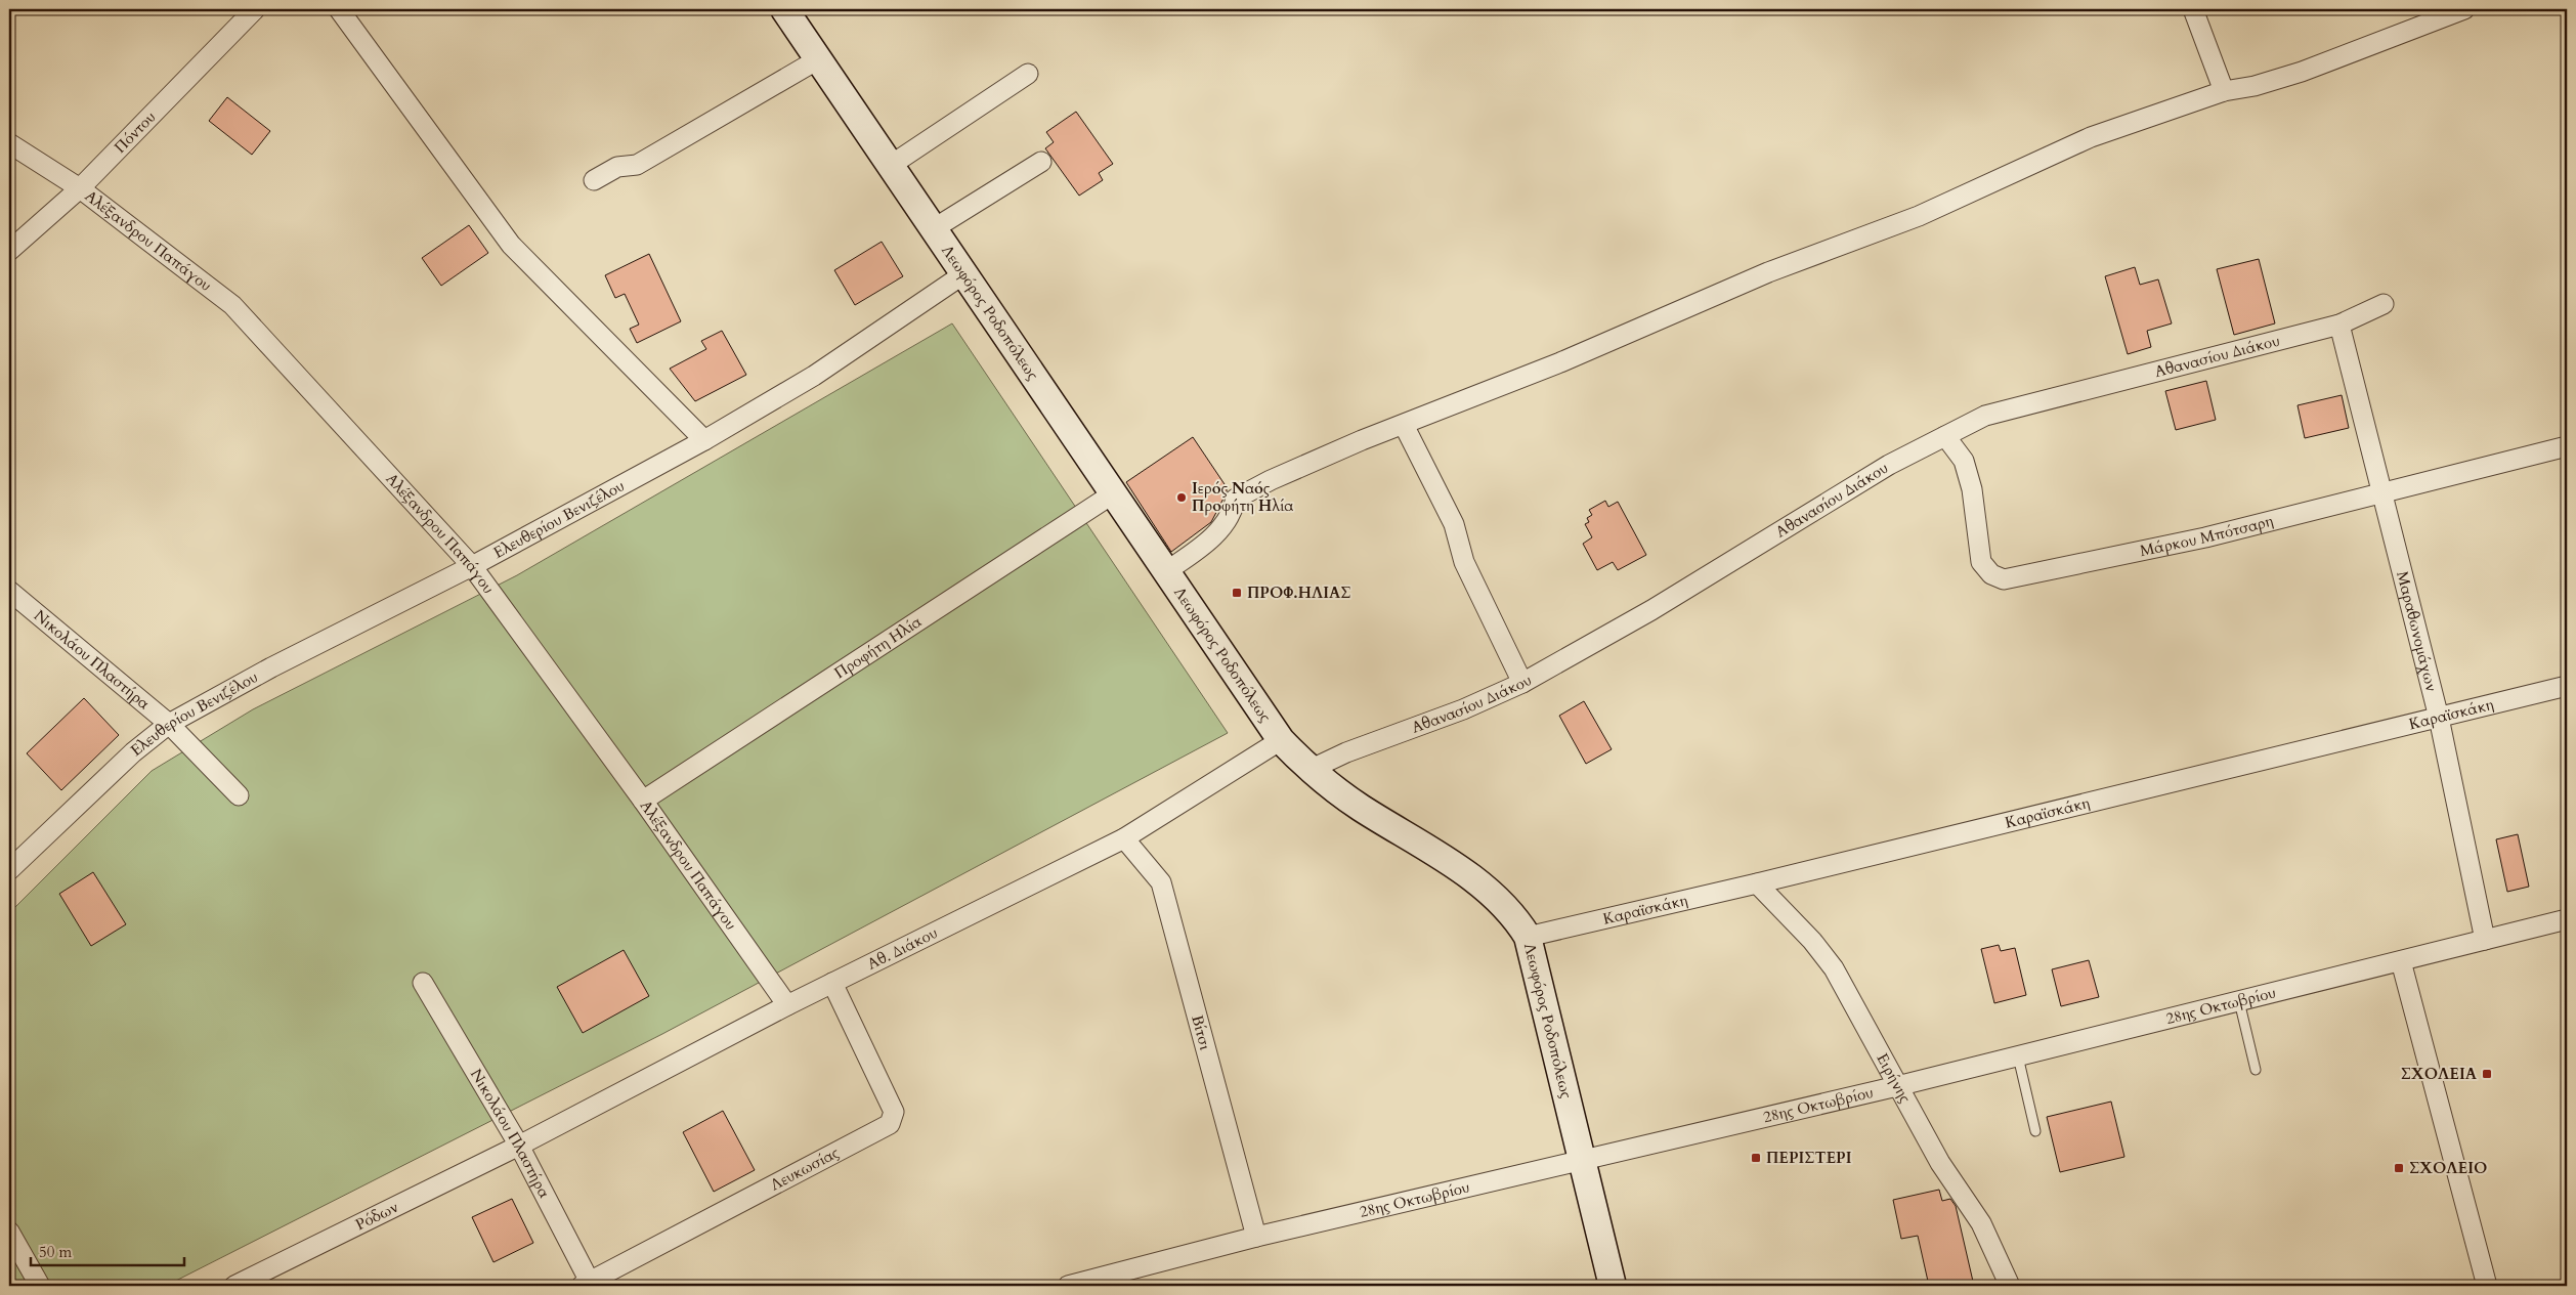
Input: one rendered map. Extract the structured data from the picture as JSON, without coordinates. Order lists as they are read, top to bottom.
{
  "streets": {
    "street": [
      "Πόντου",
      "Αλέξανδρου Παπάγου",
      "Λεωφόρος Ροδοπόλεως",
      "Αθανασίου Διάκου",
      "Ελευθερίου Βενιζέλου",
      "Μάρκου Μπότσαρη",
      "Μαραθωνομάχων",
      "Προφήτη Ηλία",
      "Νικολάου Πλαστήρα",
      "Καραϊσκάκη",
      "Αθ. Διάκου",
      "28ης Οκτωβρίου",
      "Βίτσι",
      "Ειρήνης",
      "Λευκωσίας",
      "Ρόδων"
    ]
  },
  "crossings": [
    ["Πόντου", "Αλέξανδρου Παπάγου"],
    ["Αλέξανδρου Παπάγου", "Ελευθερίου Βενιζέλου"],
    ["Αλέξανδρου Παπάγου", "Προφήτη Ηλία"],
    ["Αλέξανδρου Παπάγου", "Αθ. Διάκου"],
    ["Λεωφόρος Ροδοπόλεως", "Αθανασίου Διάκου"],
    ["Λεωφόρος Ροδοπόλεως", "Ελευθερίου Βενιζέλου"],
    ["Λεωφόρος Ροδοπόλεως", "Προφήτη Ηλία"],
    ["Λεωφόρος Ροδοπόλεως", "Καραϊσκάκη"],
    ["Λεωφόρος Ροδοπόλεως", "Αθ. Διάκου"],
    ["Λεωφόρος Ροδοπόλεως", "28ης Οκτωβρίου"],
    ["Αθανασίου Διάκου", "Μάρκου Μπότσαρη"],
    ["Αθανασίου Διάκου", "Μαραθωνομάχων"],
    ["Ελευθερίου Βενιζέλου", "Νικολάου Πλαστήρα"],
    ["Μάρκου Μπότσαρη", "Μαραθωνομάχων"],
    ["Μαραθωνομάχων", "Καραϊσκάκη"],
    ["Μαραθωνομάχων", "28ης Οκτωβρίου"],
    ["Νικολάου Πλαστήρα", "Αθ. Διάκου"],
    ["Νικολάου Πλαστήρα", "Λευκωσίας"],
    ["Νικολάου Πλαστήρα", "Ρόδων"],
    ["Καραϊσκάκη", "Ειρήνης"],
    ["Αθ. Διάκου", "Βίτσι"],
    ["Αθ. Διάκου", "Λευκωσίας"],
    ["Αθ. Διάκου", "Ρόδων"],
    ["28ης Οκτωβρίου", "Βίτσι"],
    ["28ης Οκτωβρίου", "Ειρήνης"]
  ],
  "places": {
    "other": ["Ιερός Ναός Προφήτη Ηλία"],
    "transit": [
      "ΠΡΟΦ.ΗΛΙΑΣ",
      "ΣΧΟΛΕΙΑ",
      "ΠΕΡΙΣΤΕΡΙ",
      "ΣΧΟΛΕΙΟ"
    ]
  },
  "scale_bar": "50 m"
}
